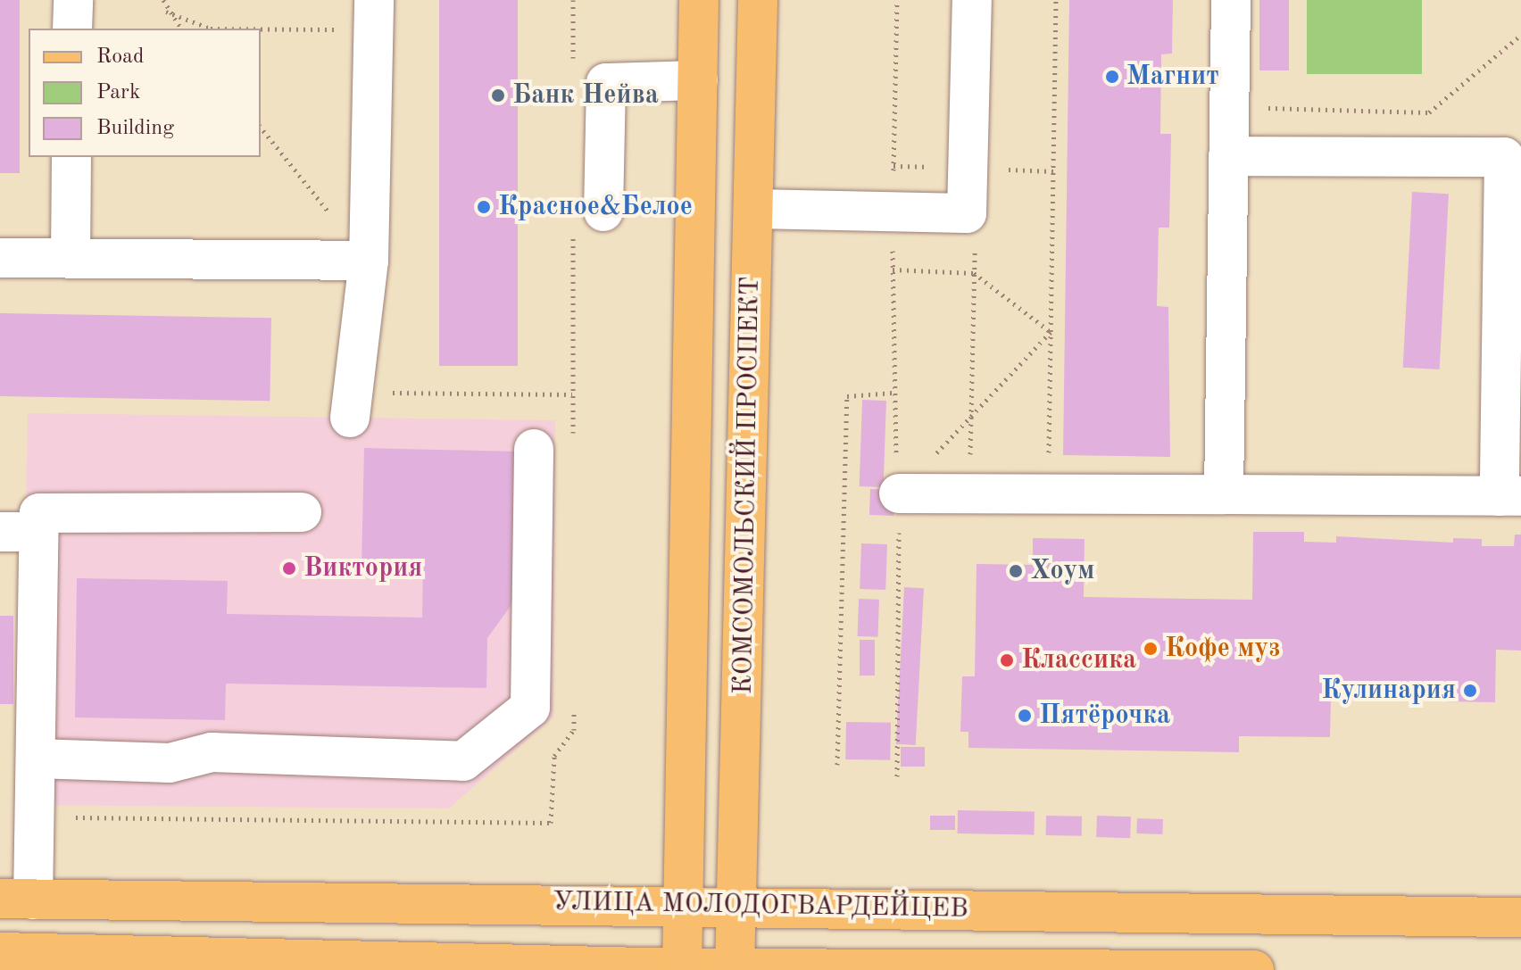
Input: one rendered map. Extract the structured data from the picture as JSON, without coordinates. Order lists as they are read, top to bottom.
{
  "streets": {
    "main road": ["КОМСОМОЛЬСКИЙ ПРОСПЕКТ", "УЛИЦА МОЛОДОГВАРДЕЙЦЕВ"]
  },
  "crossings": [
    ["КОМСОМОЛЬСКИЙ ПРОСПЕКТ", "УЛИЦА МОЛОДОГВАРДЕЙЦЕВ"]
  ],
  "places": [
    "Магнит",
    "Банк Нейва",
    "Красное&Белое",
    "Виктория",
    "Хоум",
    "Кофе муз",
    "Классика",
    "Кулинария",
    "Пятёрочка"
  ],
  "legend": ["Road", "Park", "Building"]
}
